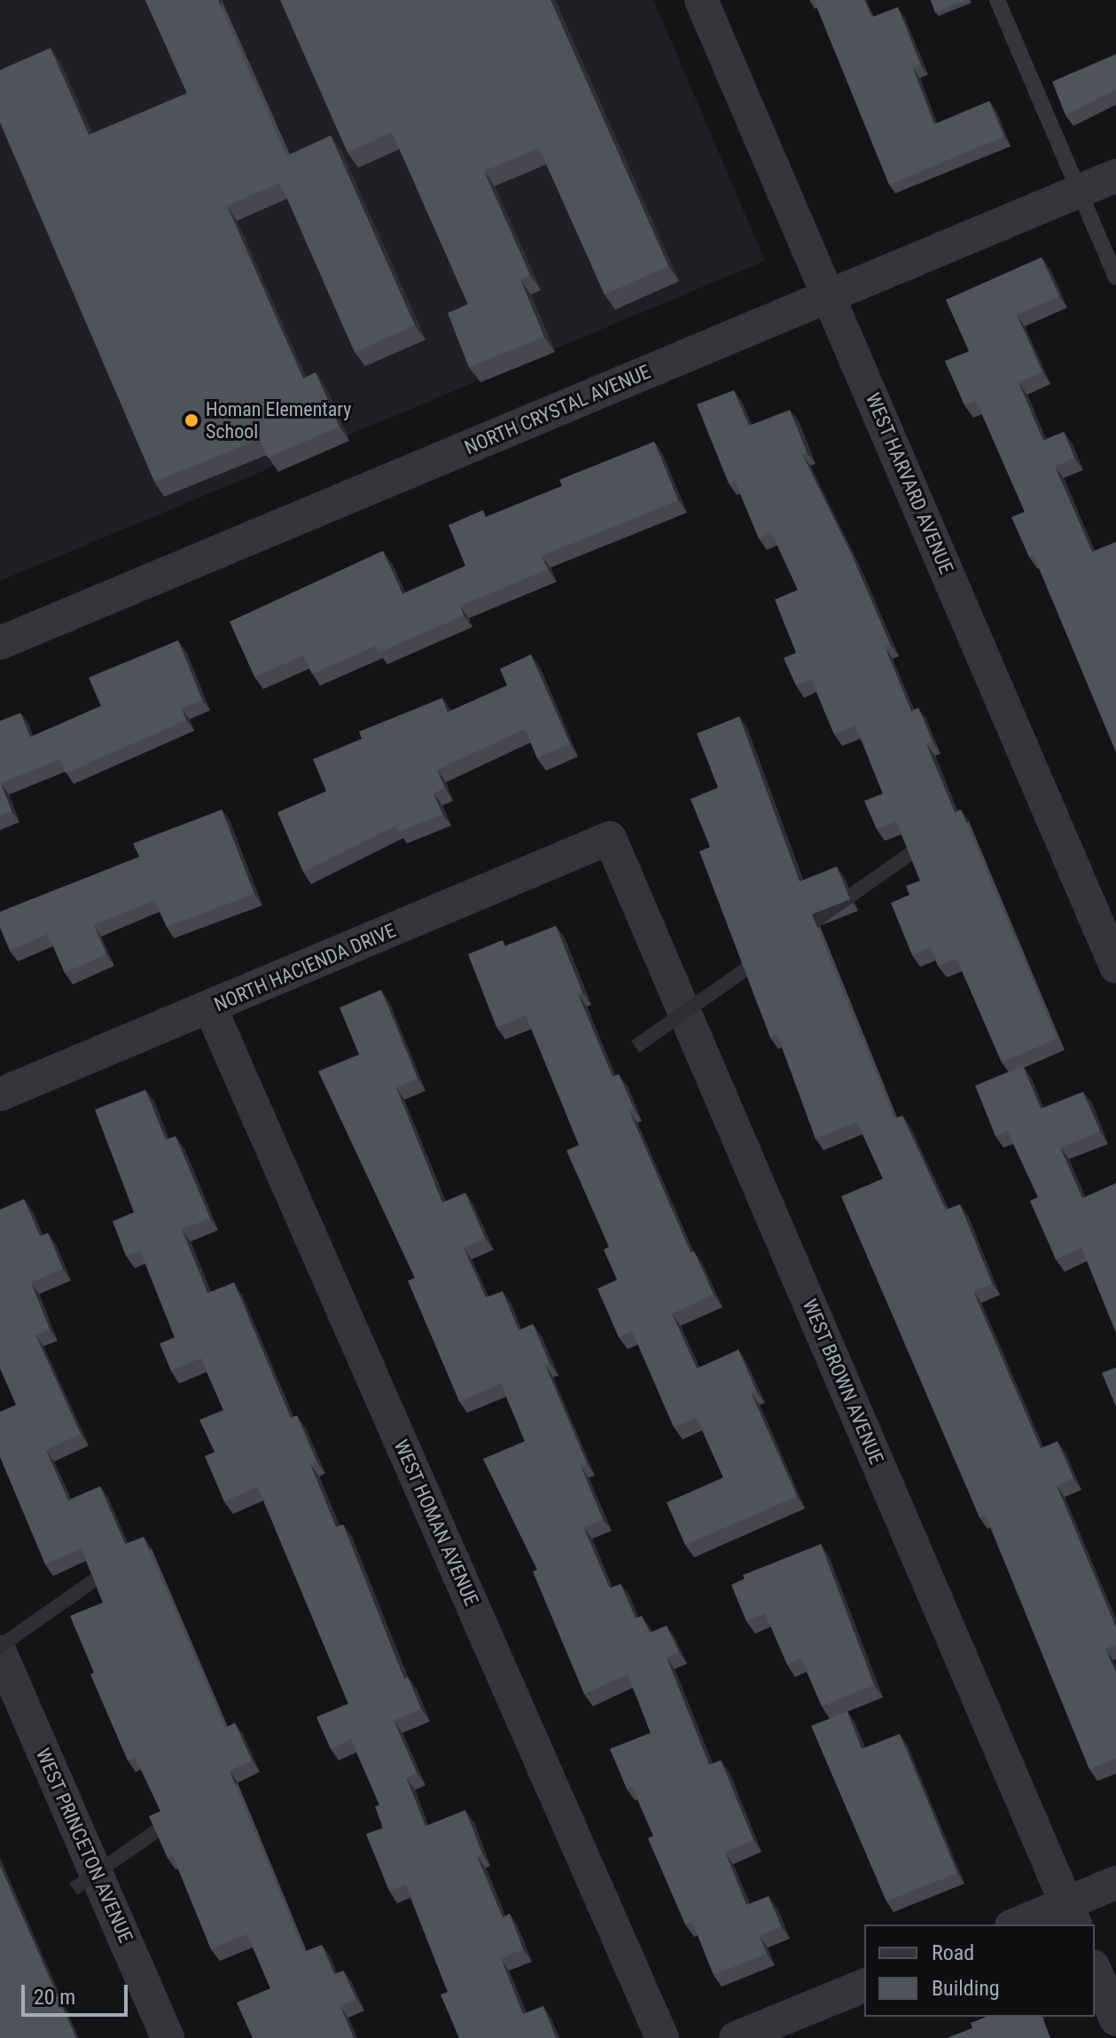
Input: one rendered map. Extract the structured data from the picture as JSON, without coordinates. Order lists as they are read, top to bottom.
{
  "streets": {
    "street": [
      "NORTH CRYSTAL AVENUE",
      "WEST HARVARD AVENUE",
      "NORTH HACIENDA DRIVE",
      "WEST BROWN AVENUE",
      "WEST HOMAN AVENUE",
      "WEST PRINCETON AVENUE"
    ]
  },
  "crossings": [
    ["NORTH CRYSTAL AVENUE", "WEST HARVARD AVENUE"],
    ["NORTH HACIENDA DRIVE", "WEST BROWN AVENUE"],
    ["NORTH HACIENDA DRIVE", "WEST HOMAN AVENUE"]
  ],
  "places": ["Homan Elementary School"],
  "legend": ["Road", "Building"],
  "scale_bar": "20 m"
}
